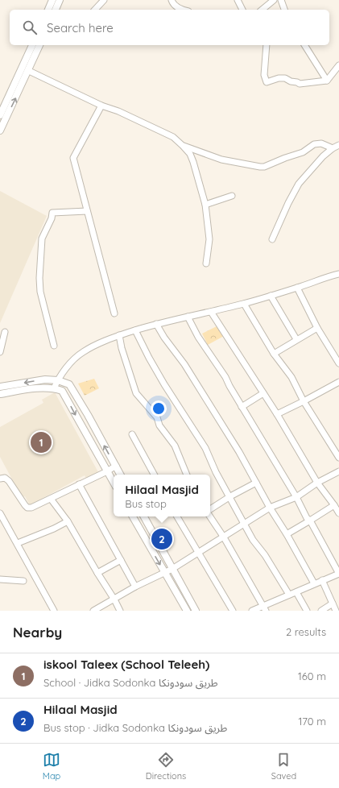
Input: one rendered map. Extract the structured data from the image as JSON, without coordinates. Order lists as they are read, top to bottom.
{
  "page": {
    "search": "Search here",
    "pins": ["1", "2"],
    "popup": ["Hilaal Masjid", "Bus stop"],
    "heading": ["Nearby", "2 results"],
    "list": [
      {
        "mark": "1",
        "name": "iskool Taleex (School Teleeh)",
        "note": "School · Jidka Sodonka طريق سودونكا",
        "value": "160 m"
      },
      {
        "mark": "2",
        "name": "Hilaal Masjid",
        "note": "Bus stop · Jidka Sodonka طريق سودونكا",
        "value": "170 m"
      }
    ],
    "nav": ["Map", "Directions", "Saved"]
  }
}
